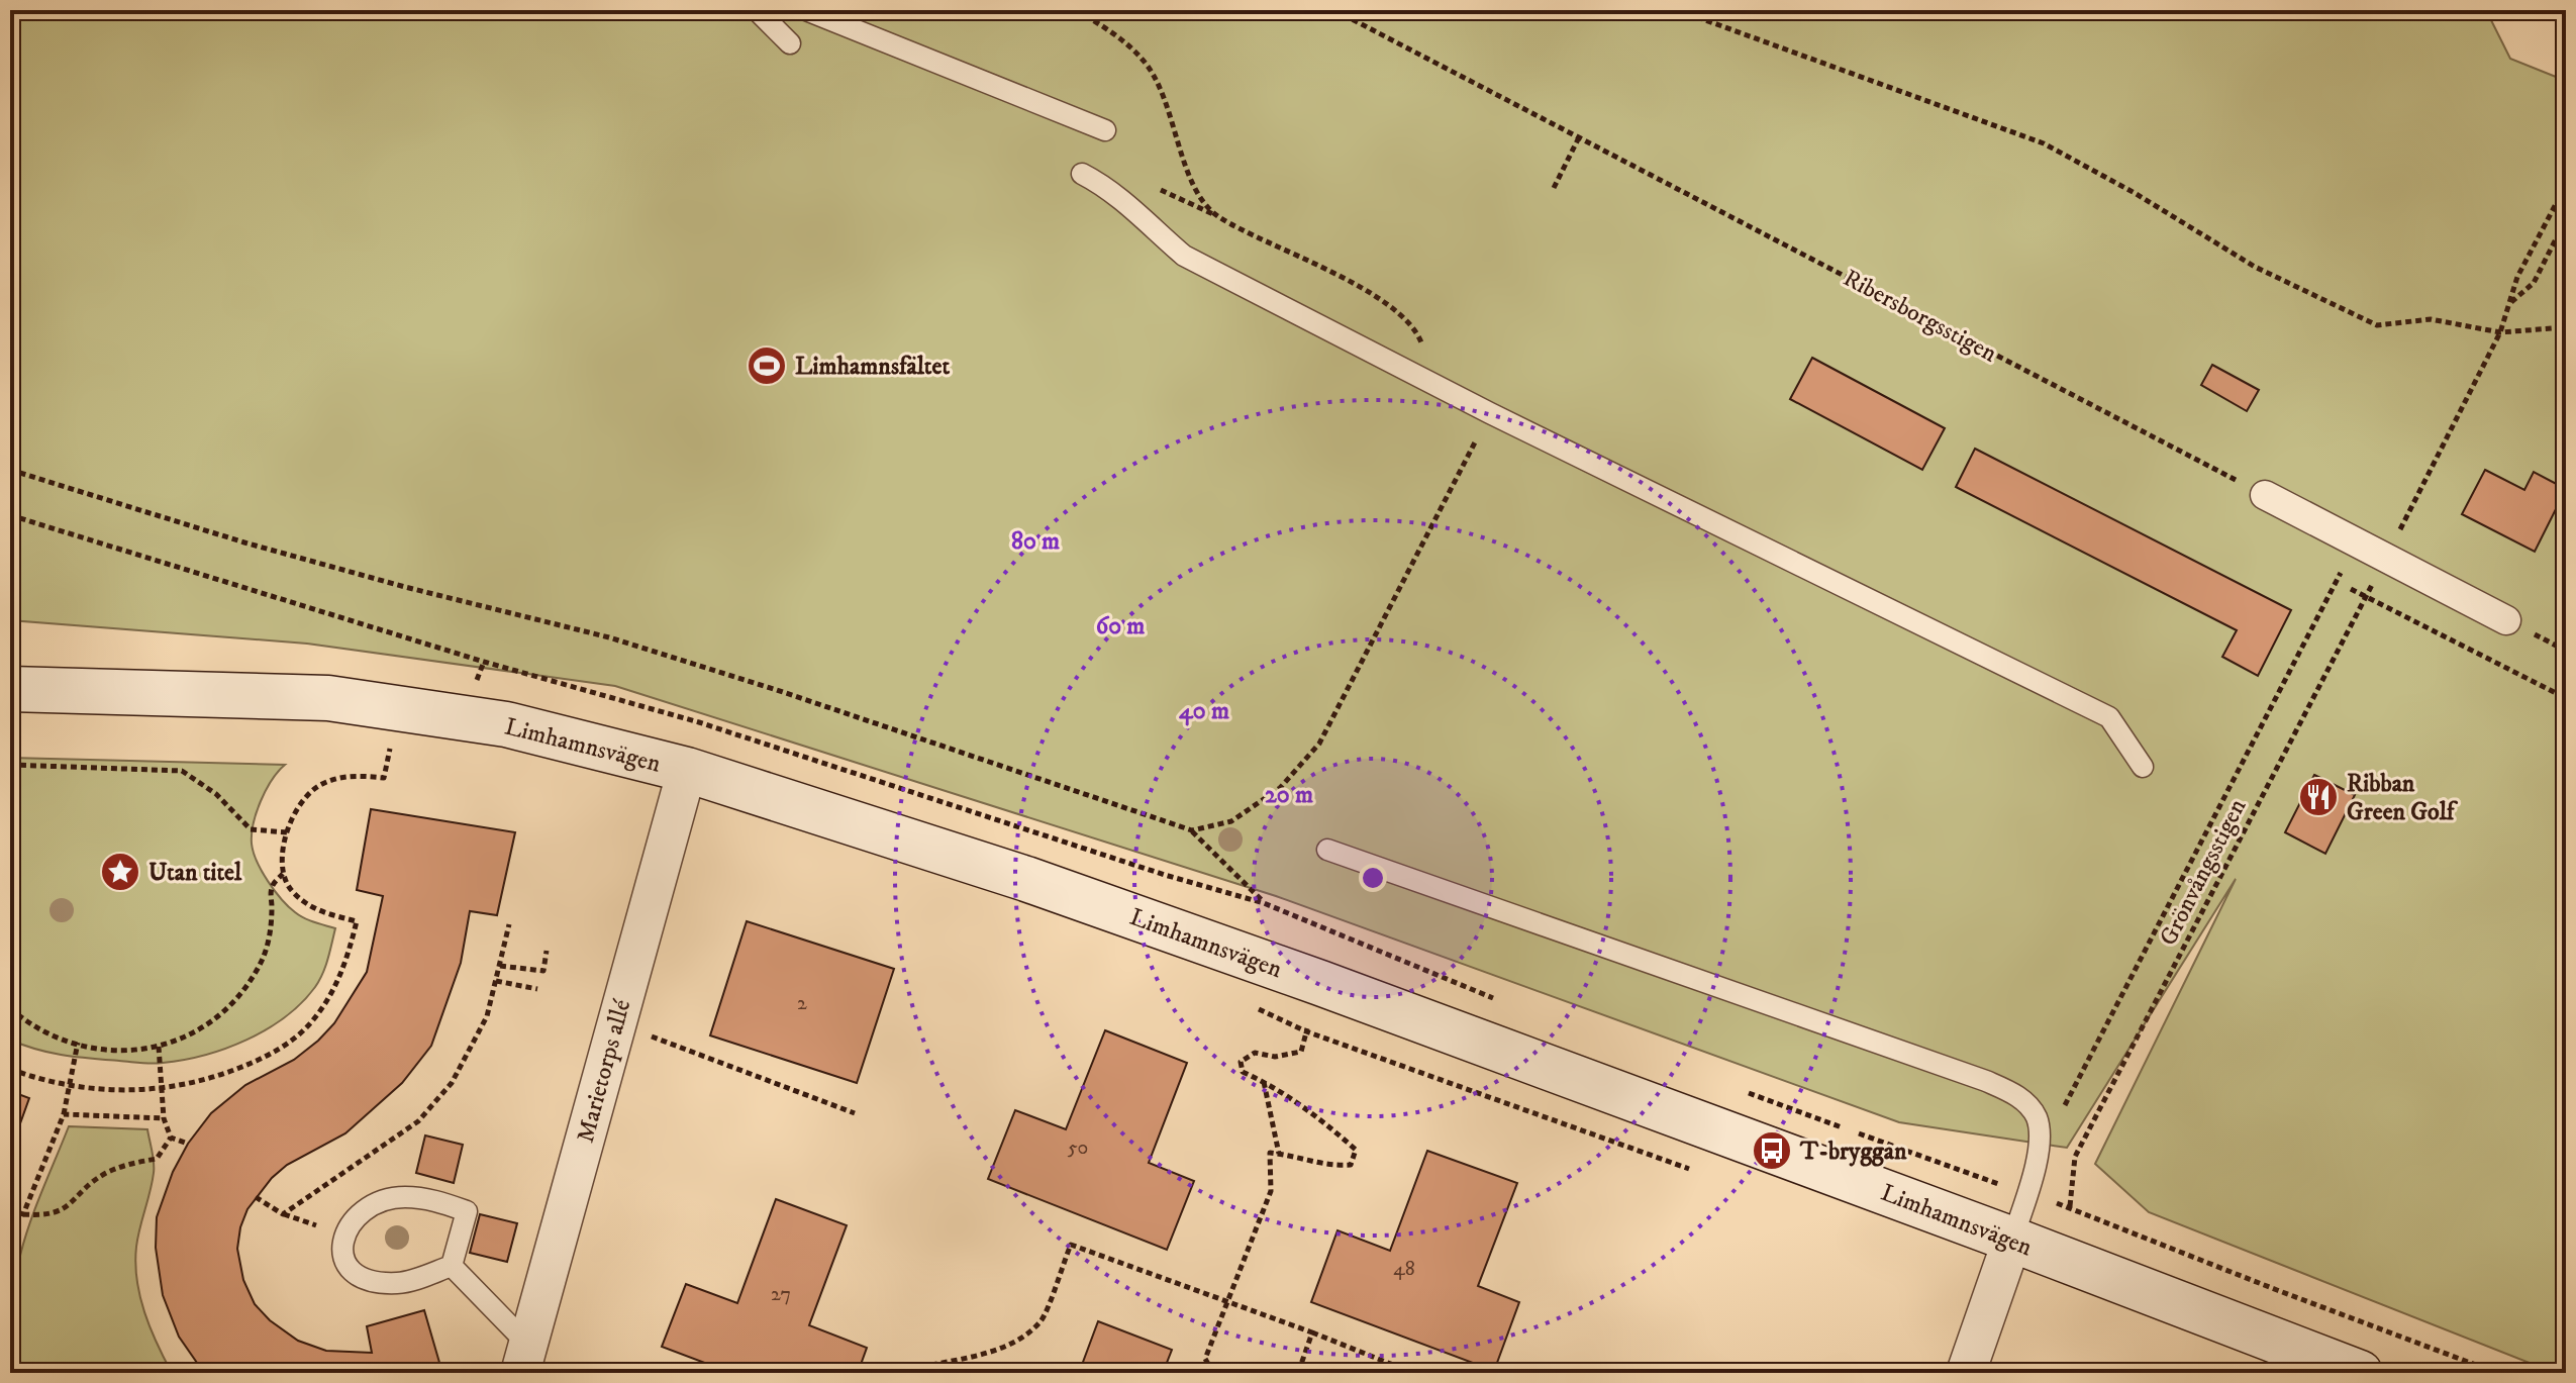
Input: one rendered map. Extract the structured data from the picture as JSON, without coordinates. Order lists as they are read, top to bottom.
{
  "streets": {
    "main road": ["Limhamnsvägen"],
    "street": ["Marietorps allé"],
    "path": ["Ribersborgsstigen", "Grönvångsstigen"]
  },
  "crossings": [
    ["Limhamnsvägen", "Marietorps allé"]
  ],
  "places": {
    "sports": ["Limhamnsfältet"],
    "restaurant": ["Ribban Green Golf"],
    "place": ["Utan titel"],
    "bus stop": ["T-bryggan"]
  },
  "house_numbers": [
    "2",
    "50",
    "48",
    "27"
  ],
  "rings": [
    "80 m",
    "60 m",
    "40 m",
    "20 m"
  ]
}
